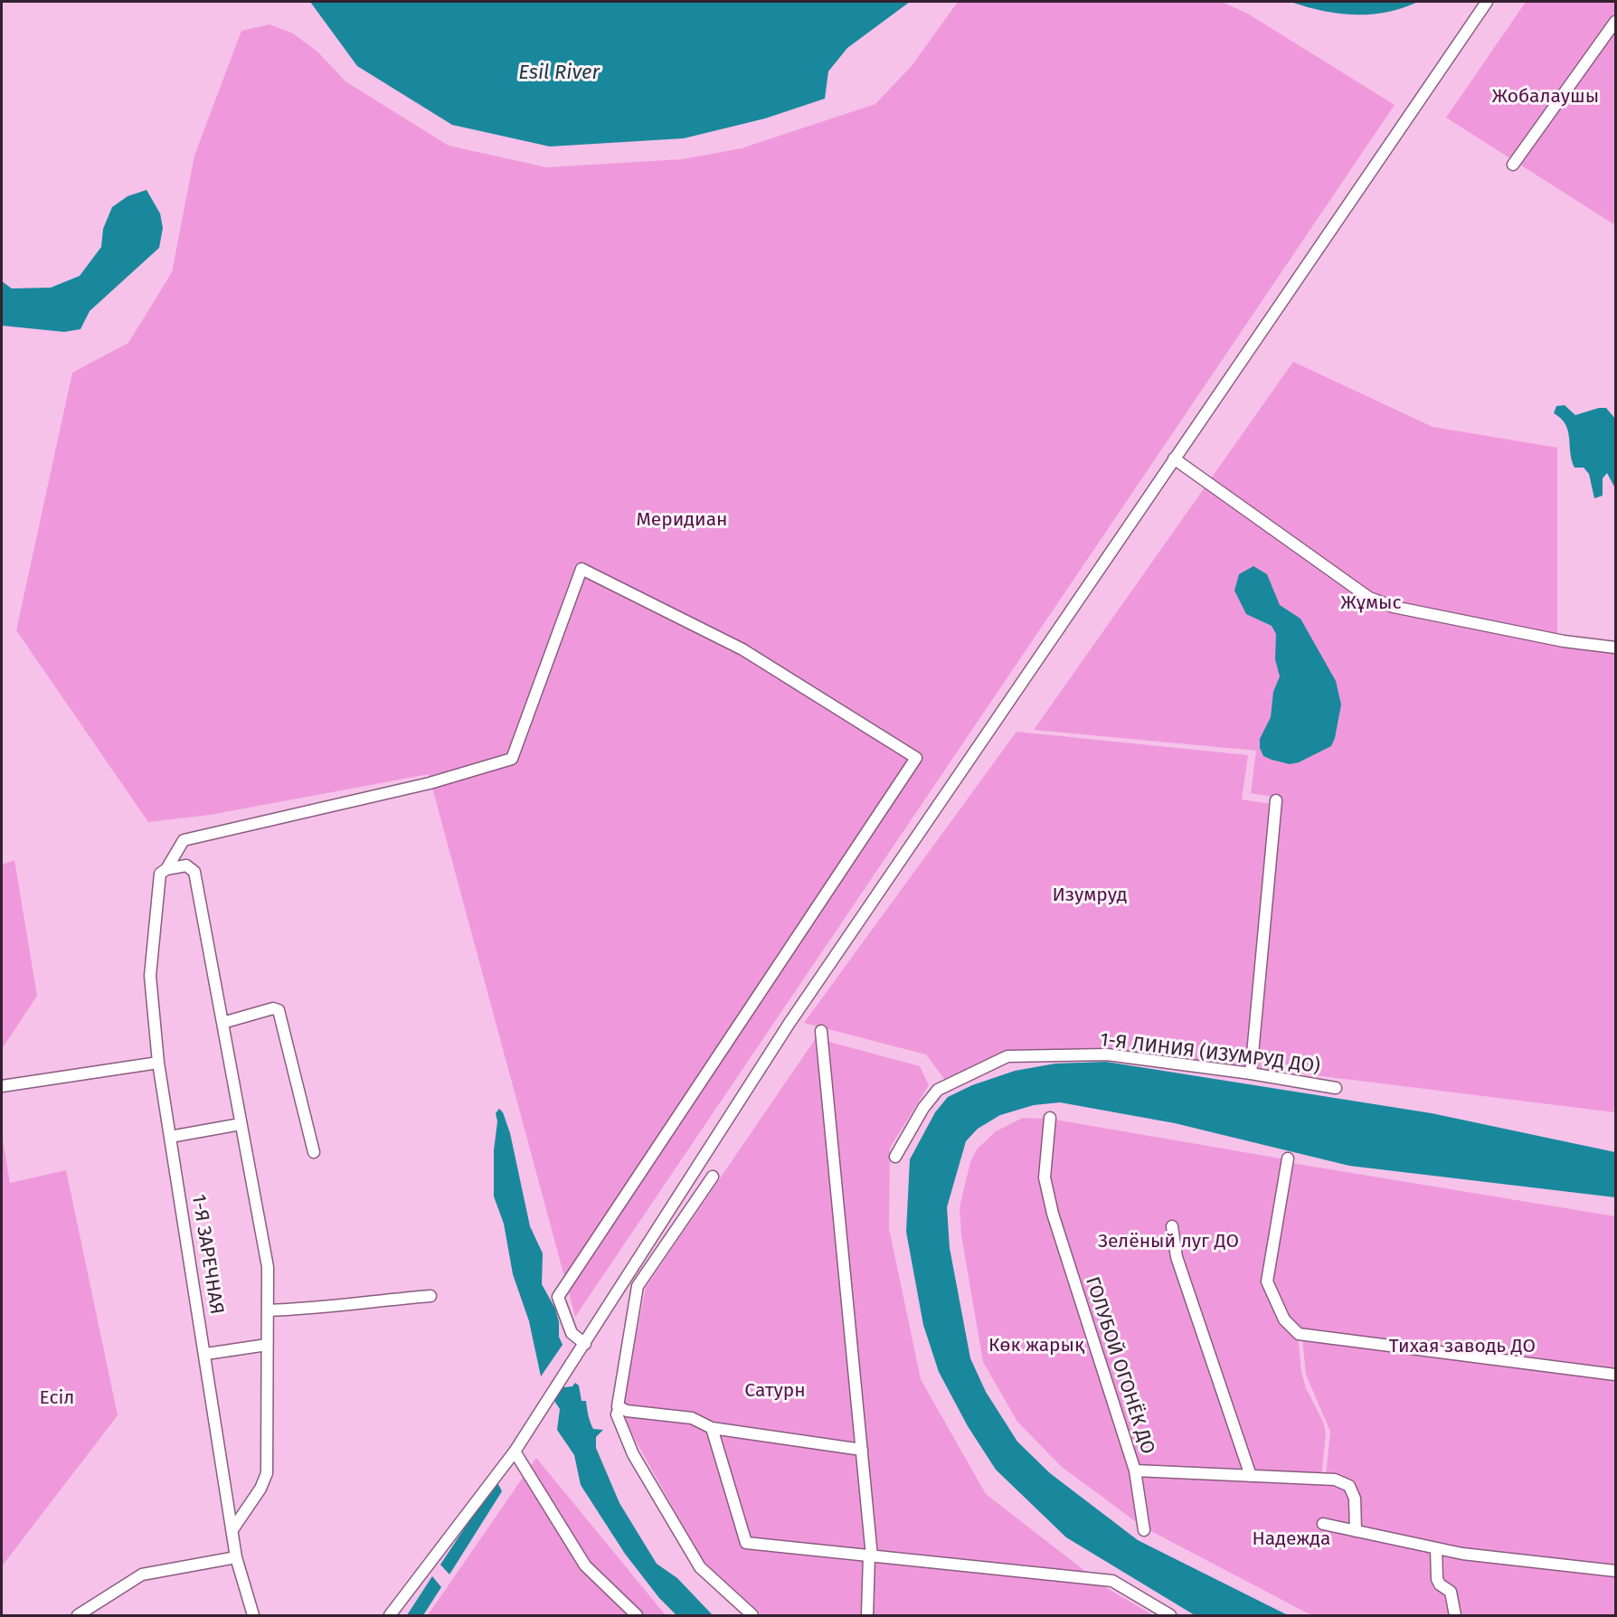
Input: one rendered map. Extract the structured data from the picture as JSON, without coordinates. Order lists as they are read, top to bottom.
{
  "streets": {
    "street": ["1-Я ЛИНИЯ (ИЗУМРУД ДО)", "1-Я ЗАРЕЧНАЯ", "ГОЛУБОЙ ОГОНЁК ДО"]
  },
  "water": ["Esil River"],
  "parks": [
    "Жобалаушы",
    "Меридиан",
    "Жұмыс",
    "Изумруд",
    "Зелёный луг ДО",
    "Көк жарық",
    "Тихая заводь ДО",
    "Сатурн",
    "Есіл",
    "Надежда"
  ]
}
